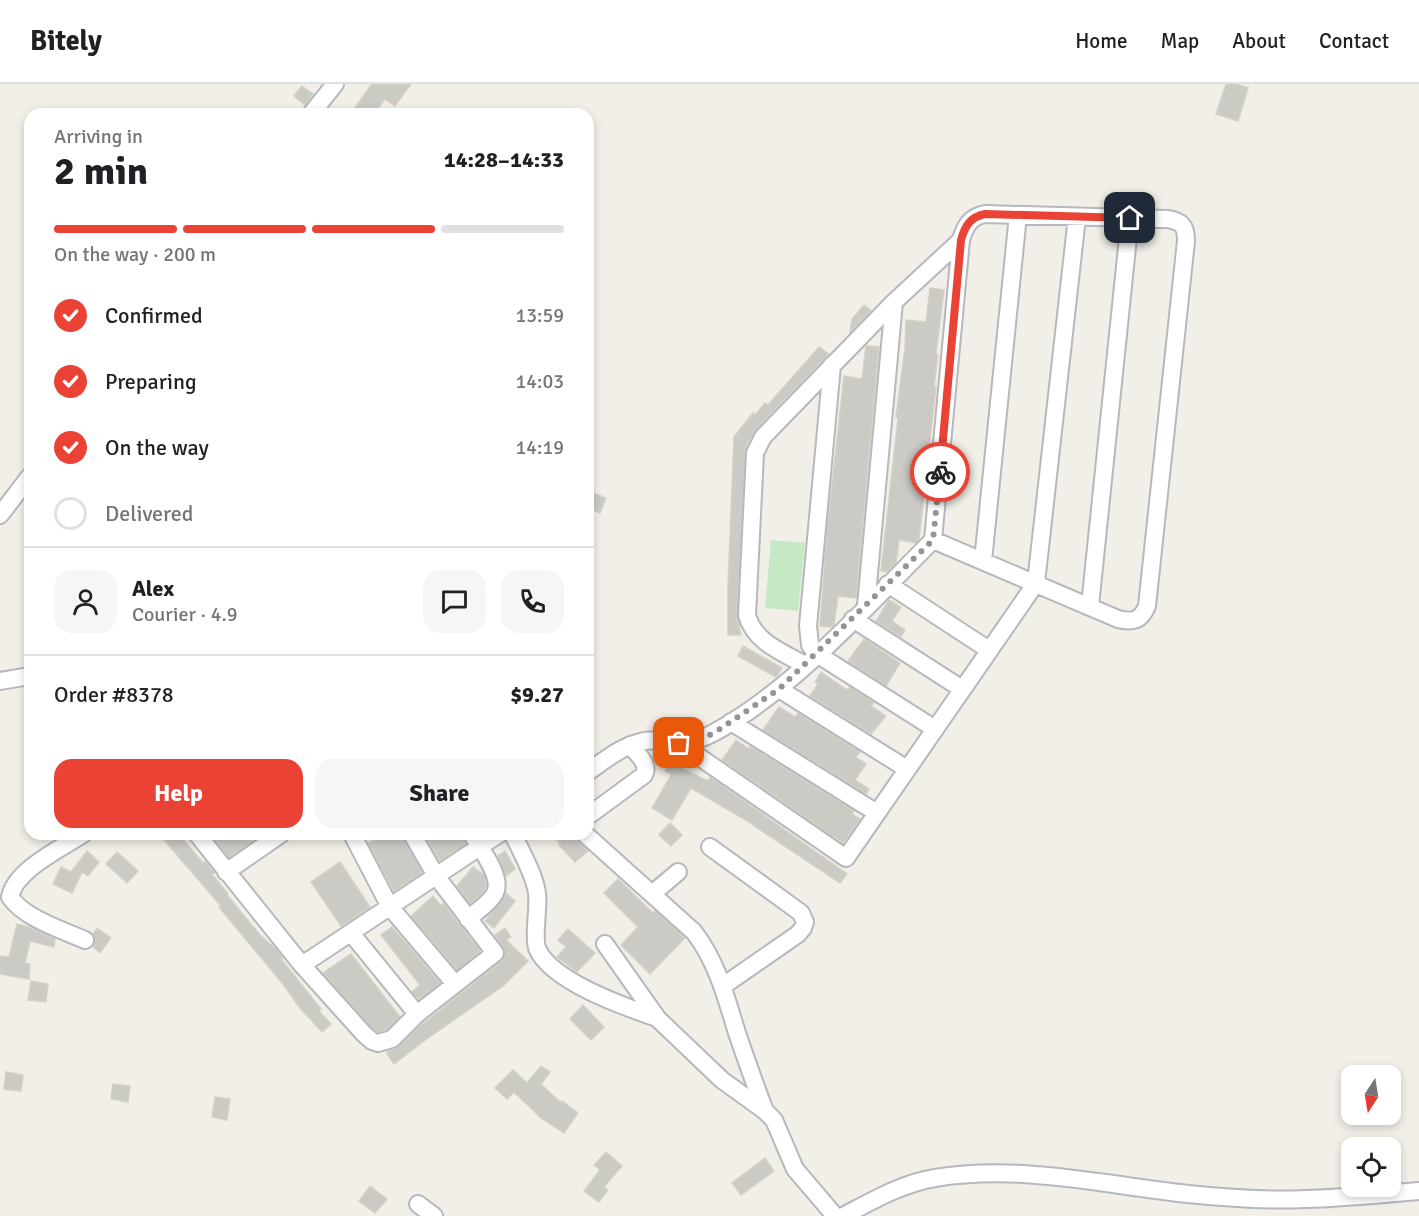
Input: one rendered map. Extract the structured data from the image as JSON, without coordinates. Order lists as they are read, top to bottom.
{
  "north": "bottom",
  "page": {
    "header": "Bitely",
    "nav": [
      "Home",
      "Map",
      "About",
      "Contact"
    ],
    "heading": ["2 min", "Arriving in", "14:28–14:33"],
    "panel": [
      "Alex",
      "Courier · 4.9",
      "Order #8378",
      "$9.27"
    ],
    "bar": "On the way · 200 m",
    "list": [
      ["Confirmed", "13:59"],
      ["Preparing", "14:03"],
      ["On the way", "14:19"],
      "Delivered"
    ],
    "buttons": ["Help", "Share"]
  }
}
